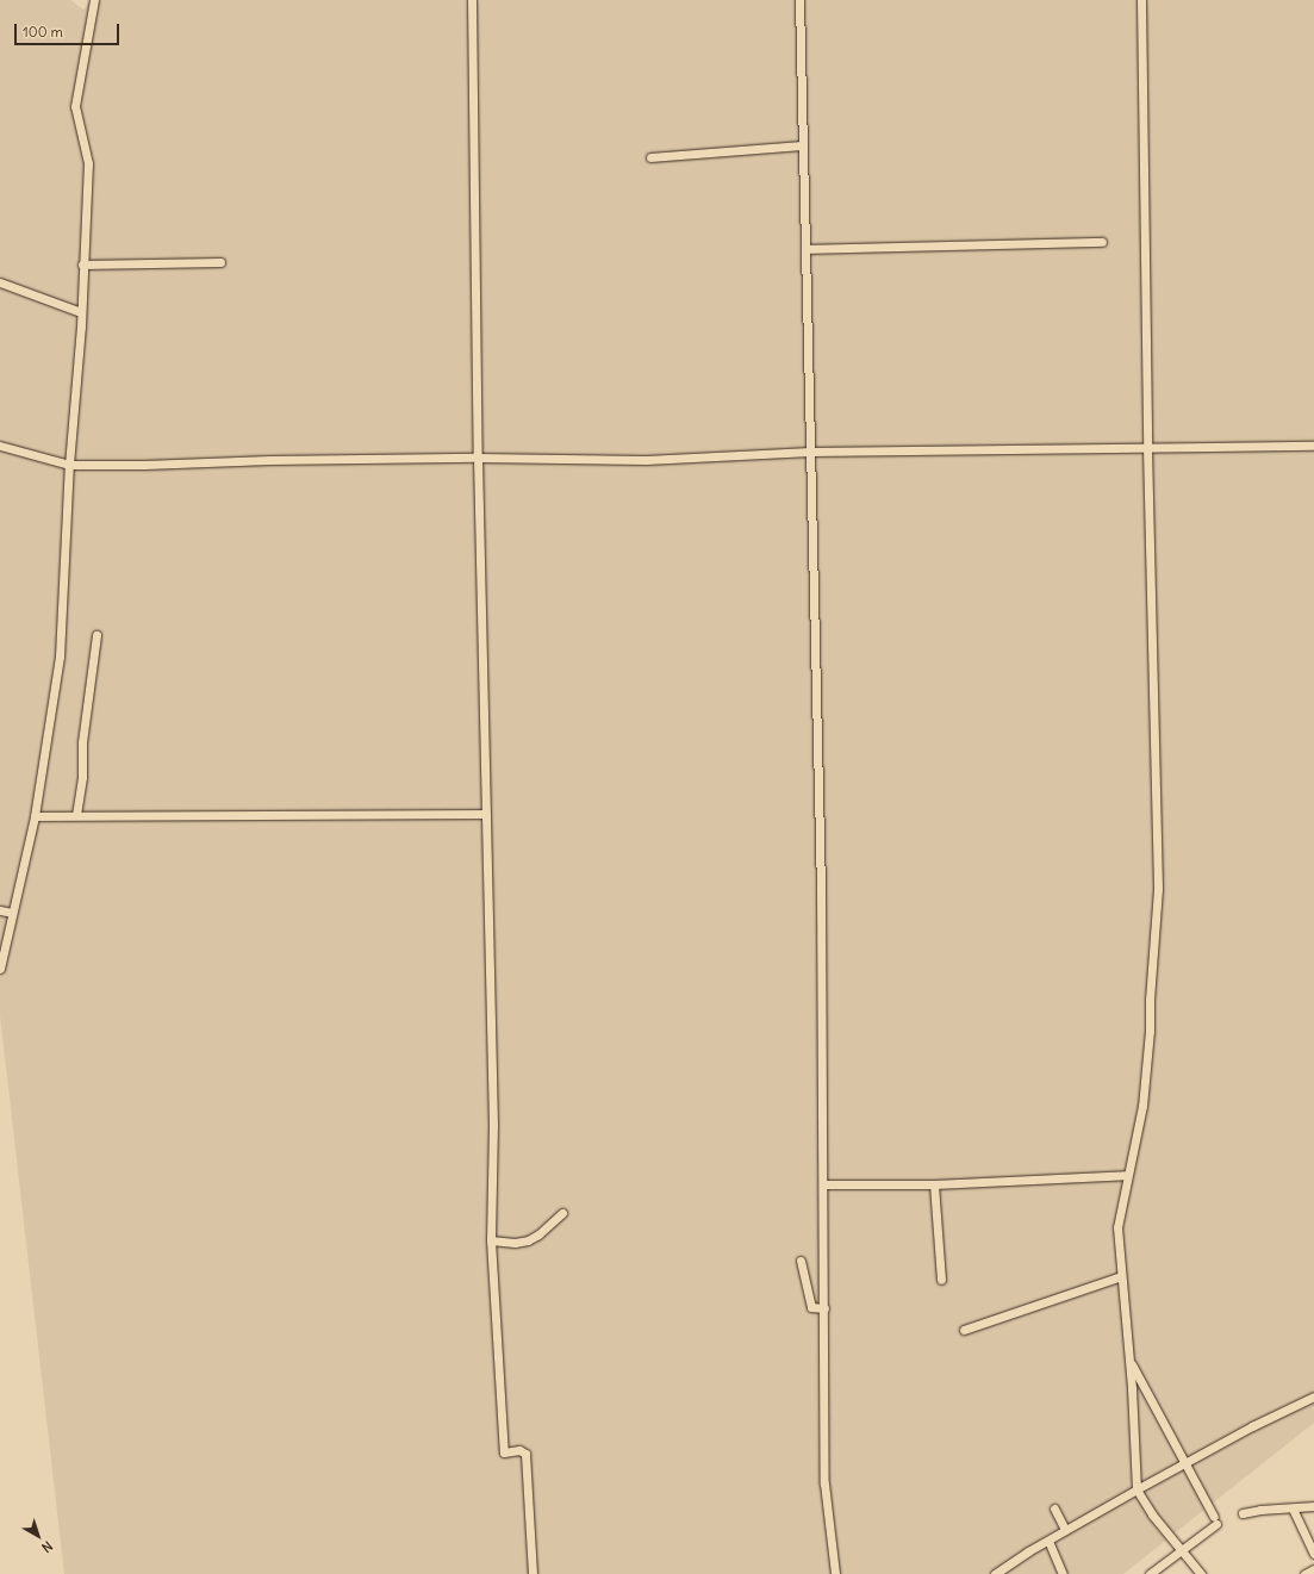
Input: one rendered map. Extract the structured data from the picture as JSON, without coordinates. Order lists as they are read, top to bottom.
{
  "scale_bar": "100 m",
  "north": "bottom right"
}
